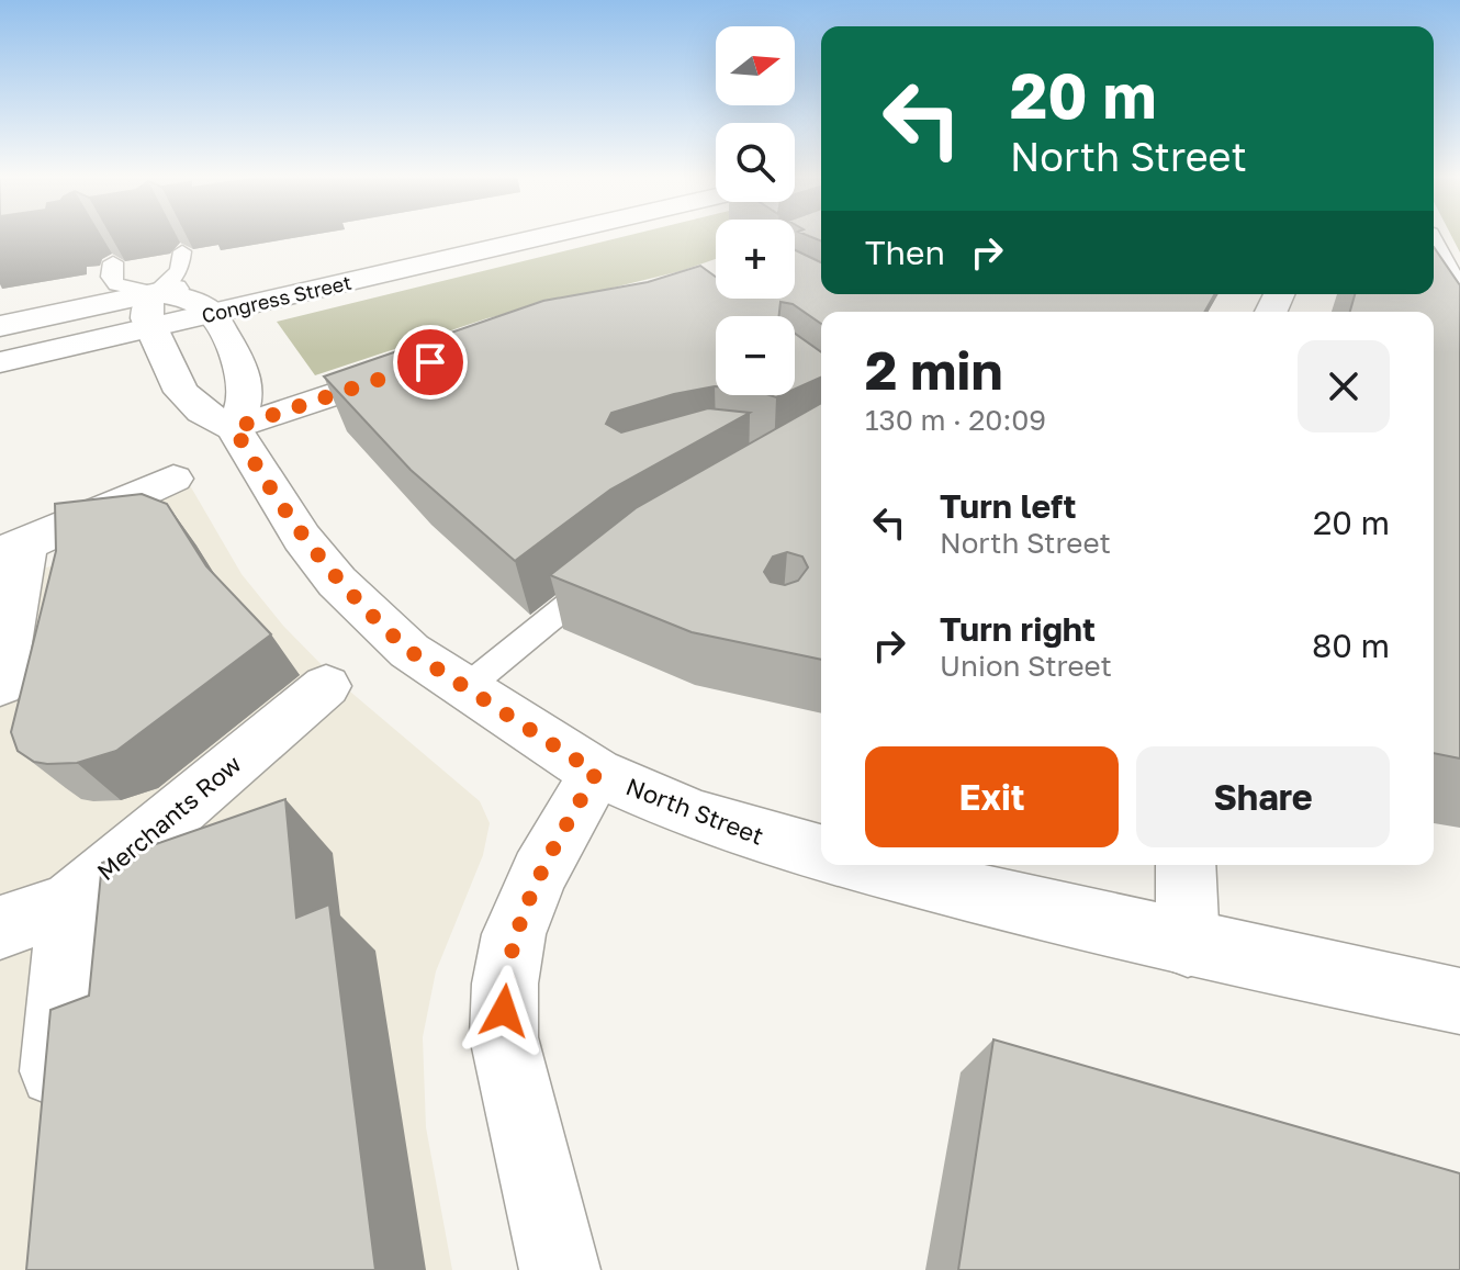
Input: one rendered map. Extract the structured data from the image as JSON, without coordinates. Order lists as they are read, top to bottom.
{
  "streets": {
    "main road": ["Congress Street", "North Street", "Merchants Row"]
  },
  "crossings": [
    ["Congress Street", "North Street"]
  ],
  "north": "right",
  "page": {
    "map_buttons": ["+", "−"],
    "turn": ["20 m", "North Street"],
    "then": "Then",
    "heading": ["2 min", "130 m · 20:09"],
    "list": [
      {
        "name": "Turn left",
        "note": "North Street",
        "value": "20 m"
      },
      {
        "name": "Turn right",
        "note": "Union Street",
        "value": "80 m"
      }
    ],
    "buttons": ["Exit", "Share"]
  }
}
